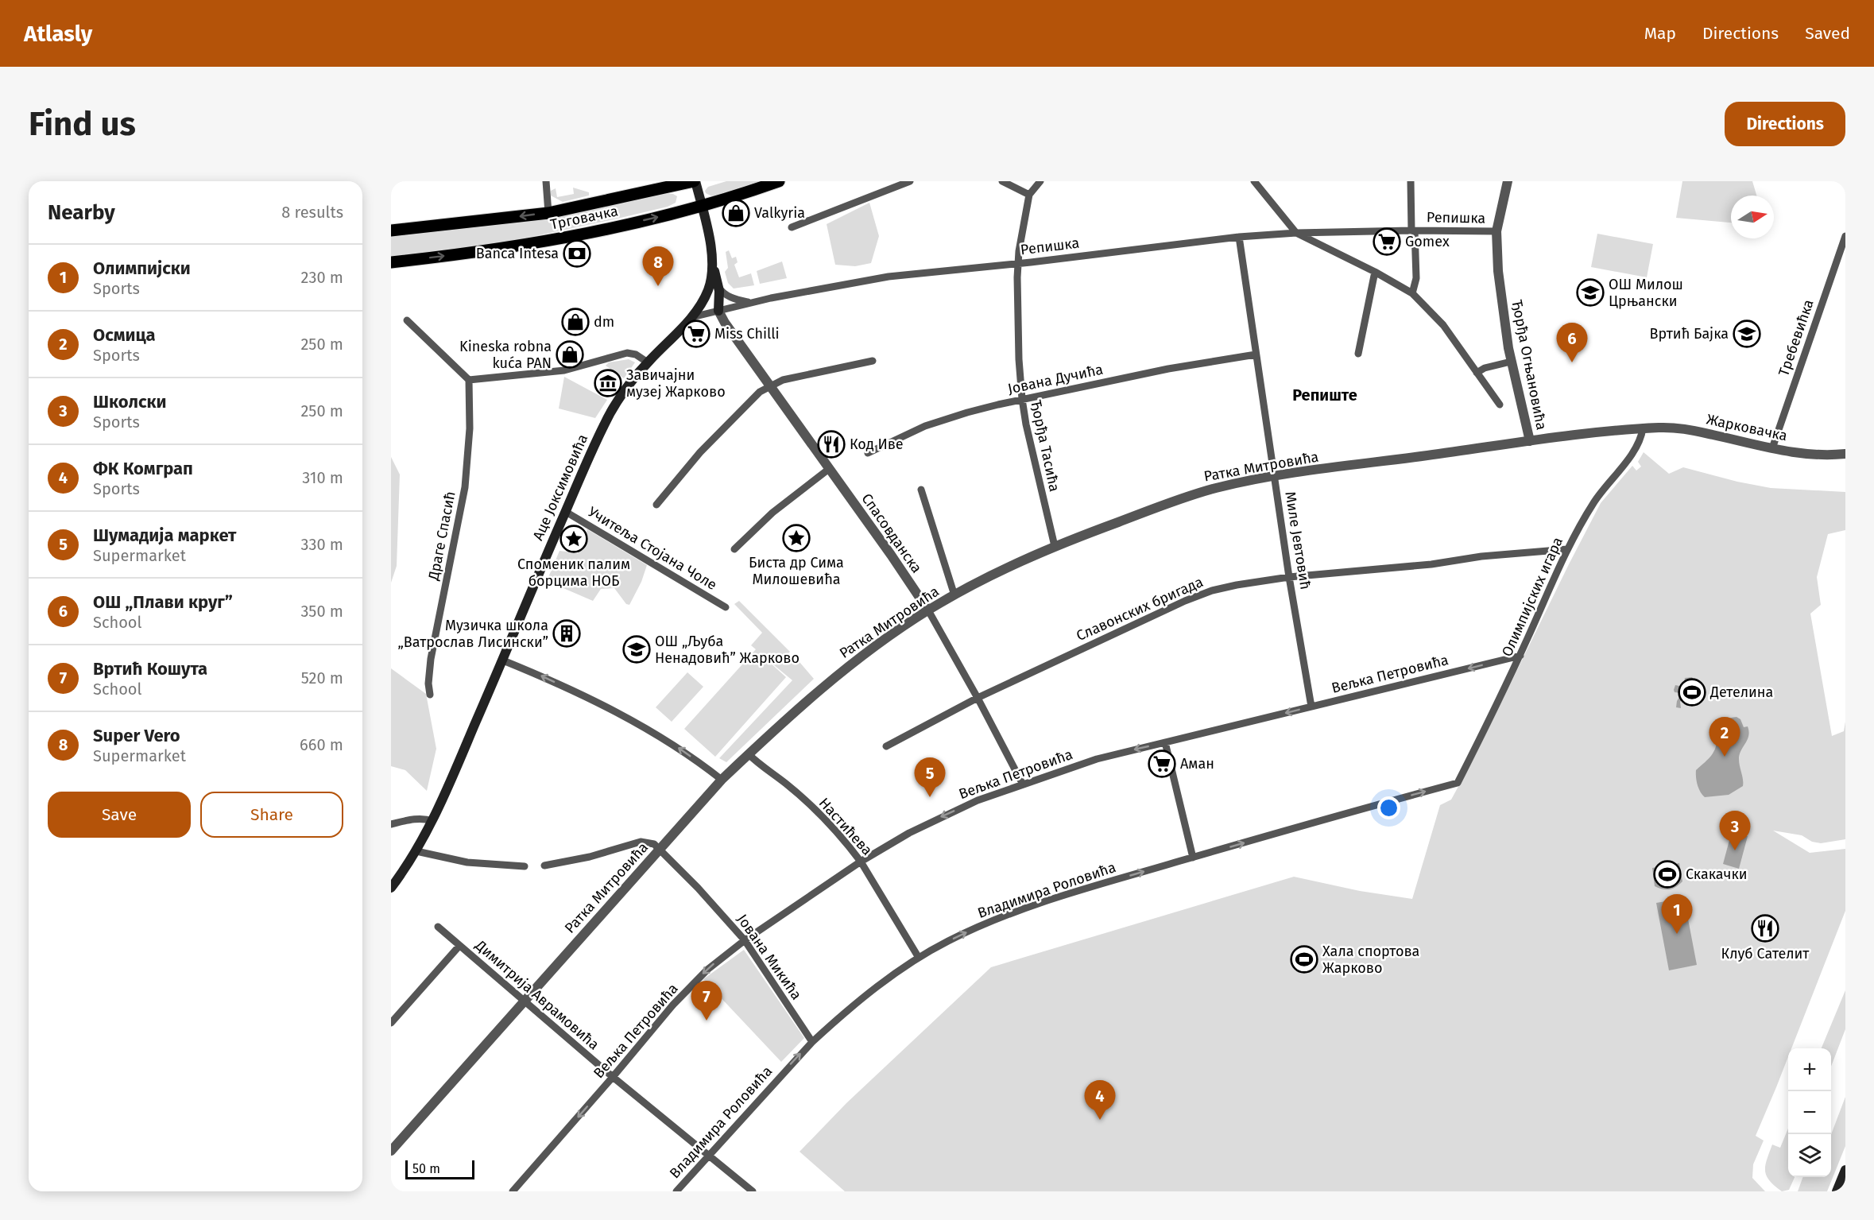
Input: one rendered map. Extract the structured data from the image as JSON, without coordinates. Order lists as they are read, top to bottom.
{
  "streets": {
    "main road": ["Трговачка", "Аце Јоксимовића"],
    "street": [
      "Репишка",
      "Требевићка",
      "Ђорђа Огњановића",
      "Јована Дучића",
      "Жарковачка",
      "Ђорђа Тасића",
      "Ратка Митровића",
      "Спасовданска",
      "Драге Спасић",
      "Миле Јевтовић",
      "Учитеља Стојана Чоле",
      "Олимпијских игара",
      "Славонских бригада",
      "Вељка Петровића",
      "Настићева",
      "Владимира Роловића",
      "Јована Микића",
      "Димитрија Аврамовића"
    ]
  },
  "crossings": [
    ["Трговачка", "Аце Јоксимовића"],
    ["Репишка", "Ђорђа Огњановића"],
    ["Репишка", "Ђорђа Тасића"],
    ["Репишка", "Аце Јоксимовића"],
    ["Репишка", "Спасовданска"],
    ["Репишка", "Миле Јевтовић"],
    ["Требевићка", "Жарковачка"],
    ["Ђорђа Огњановића", "Ратка Митровића"],
    ["Јована Дучића", "Ђорђа Тасића"],
    ["Јована Дучића", "Миле Јевтовић"],
    ["Жарковачка", "Ратка Митровића"],
    ["Жарковачка", "Олимпијских игара"],
    ["Ђорђа Тасића", "Ратка Митровића"],
    ["Ратка Митровића", "Спасовданска"],
    ["Ратка Митровића", "Миле Јевтовић"],
    ["Ратка Митровића", "Олимпијских игара"],
    ["Ратка Митровића", "Настићева"],
    ["Ратка Митровића", "Јована Микића"],
    ["Ратка Митровића", "Димитрија Аврамовића"],
    ["Аце Јоксимовића", "Учитеља Стојана Чоле"],
    ["Спасовданска", "Славонских бригада"],
    ["Спасовданска", "Вељка Петровића"],
    ["Миле Јевтовић", "Славонских бригада"],
    ["Миле Јевтовић", "Вељка Петровића"],
    ["Олимпијских игара", "Славонских бригада"],
    ["Олимпијских игара", "Вељка Петровића"],
    ["Олимпијских игара", "Владимира Роловића"],
    ["Вељка Петровића", "Настићева"],
    ["Вељка Петровића", "Јована Микића"],
    ["Вељка Петровића", "Димитрија Аврамовића"],
    ["Настићева", "Владимира Роловића"],
    ["Владимира Роловића", "Јована Микића"],
    ["Владимира Роловића", "Димитрија Аврамовића"]
  ],
  "one_way": ["Вељка Петровића", "Владимира Роловића"],
  "districts": ["Репиште"],
  "places": {
    "shop": ["Valkyria", "dm", "Kineska robna kuća PAN"],
    "supermarket": ["Gomex", "Miss Chilli", "Аман"],
    "bank": ["Banca Intesa"],
    "school or university": ["ОШ Милош Црњански", "Вртић Бајка", "ОШ „Љуба Ненадовић” Жарково"],
    "museum": ["Завичајни музеј Жарково"],
    "restaurant": ["Код Иве", "Клуб Сателит"],
    "place": ["Биста др Сима Милошевића", "Споменик палим борцима НОБ"],
    "building": ["Музичка школа „Ватрослав Лисински”"],
    "sports": ["Детелина", "Скакачки", "Хала спортова Жарково"]
  },
  "scale_bar": "50 m",
  "north": "right",
  "page": {
    "header": "Atlasly",
    "nav": ["Map", "Directions", "Saved"],
    "buttons": [
      "Directions",
      ["Save", "Share"]
    ],
    "title": "Find us",
    "heading": ["Nearby", "8 results"],
    "list": [
      {
        "mark": "1",
        "name": "Олимпијски",
        "note": "Sports",
        "value": "230 m"
      },
      {
        "mark": "2",
        "name": "Осмица",
        "note": "Sports",
        "value": "250 m"
      },
      {
        "mark": "3",
        "name": "Школски",
        "note": "Sports",
        "value": "250 m"
      },
      {
        "mark": "4",
        "name": "ФК Комграп",
        "note": "Sports",
        "value": "310 m"
      },
      {
        "mark": "5",
        "name": "Шумадија маркет",
        "note": "Supermarket",
        "value": "330 m"
      },
      {
        "mark": "6",
        "name": "ОШ „Плави круг”",
        "note": "School",
        "value": "350 m"
      },
      {
        "mark": "7",
        "name": "Вртић Кошута",
        "note": "School",
        "value": "520 m"
      },
      {
        "mark": "8",
        "name": "Super Vero",
        "note": "Supermarket",
        "value": "660 m"
      }
    ],
    "pins": [
      "8",
      "6",
      "2",
      "5",
      "3",
      "1",
      "7",
      "4"
    ],
    "map_buttons": ["+", "−"],
    "scale": "50 m"
  }
}
